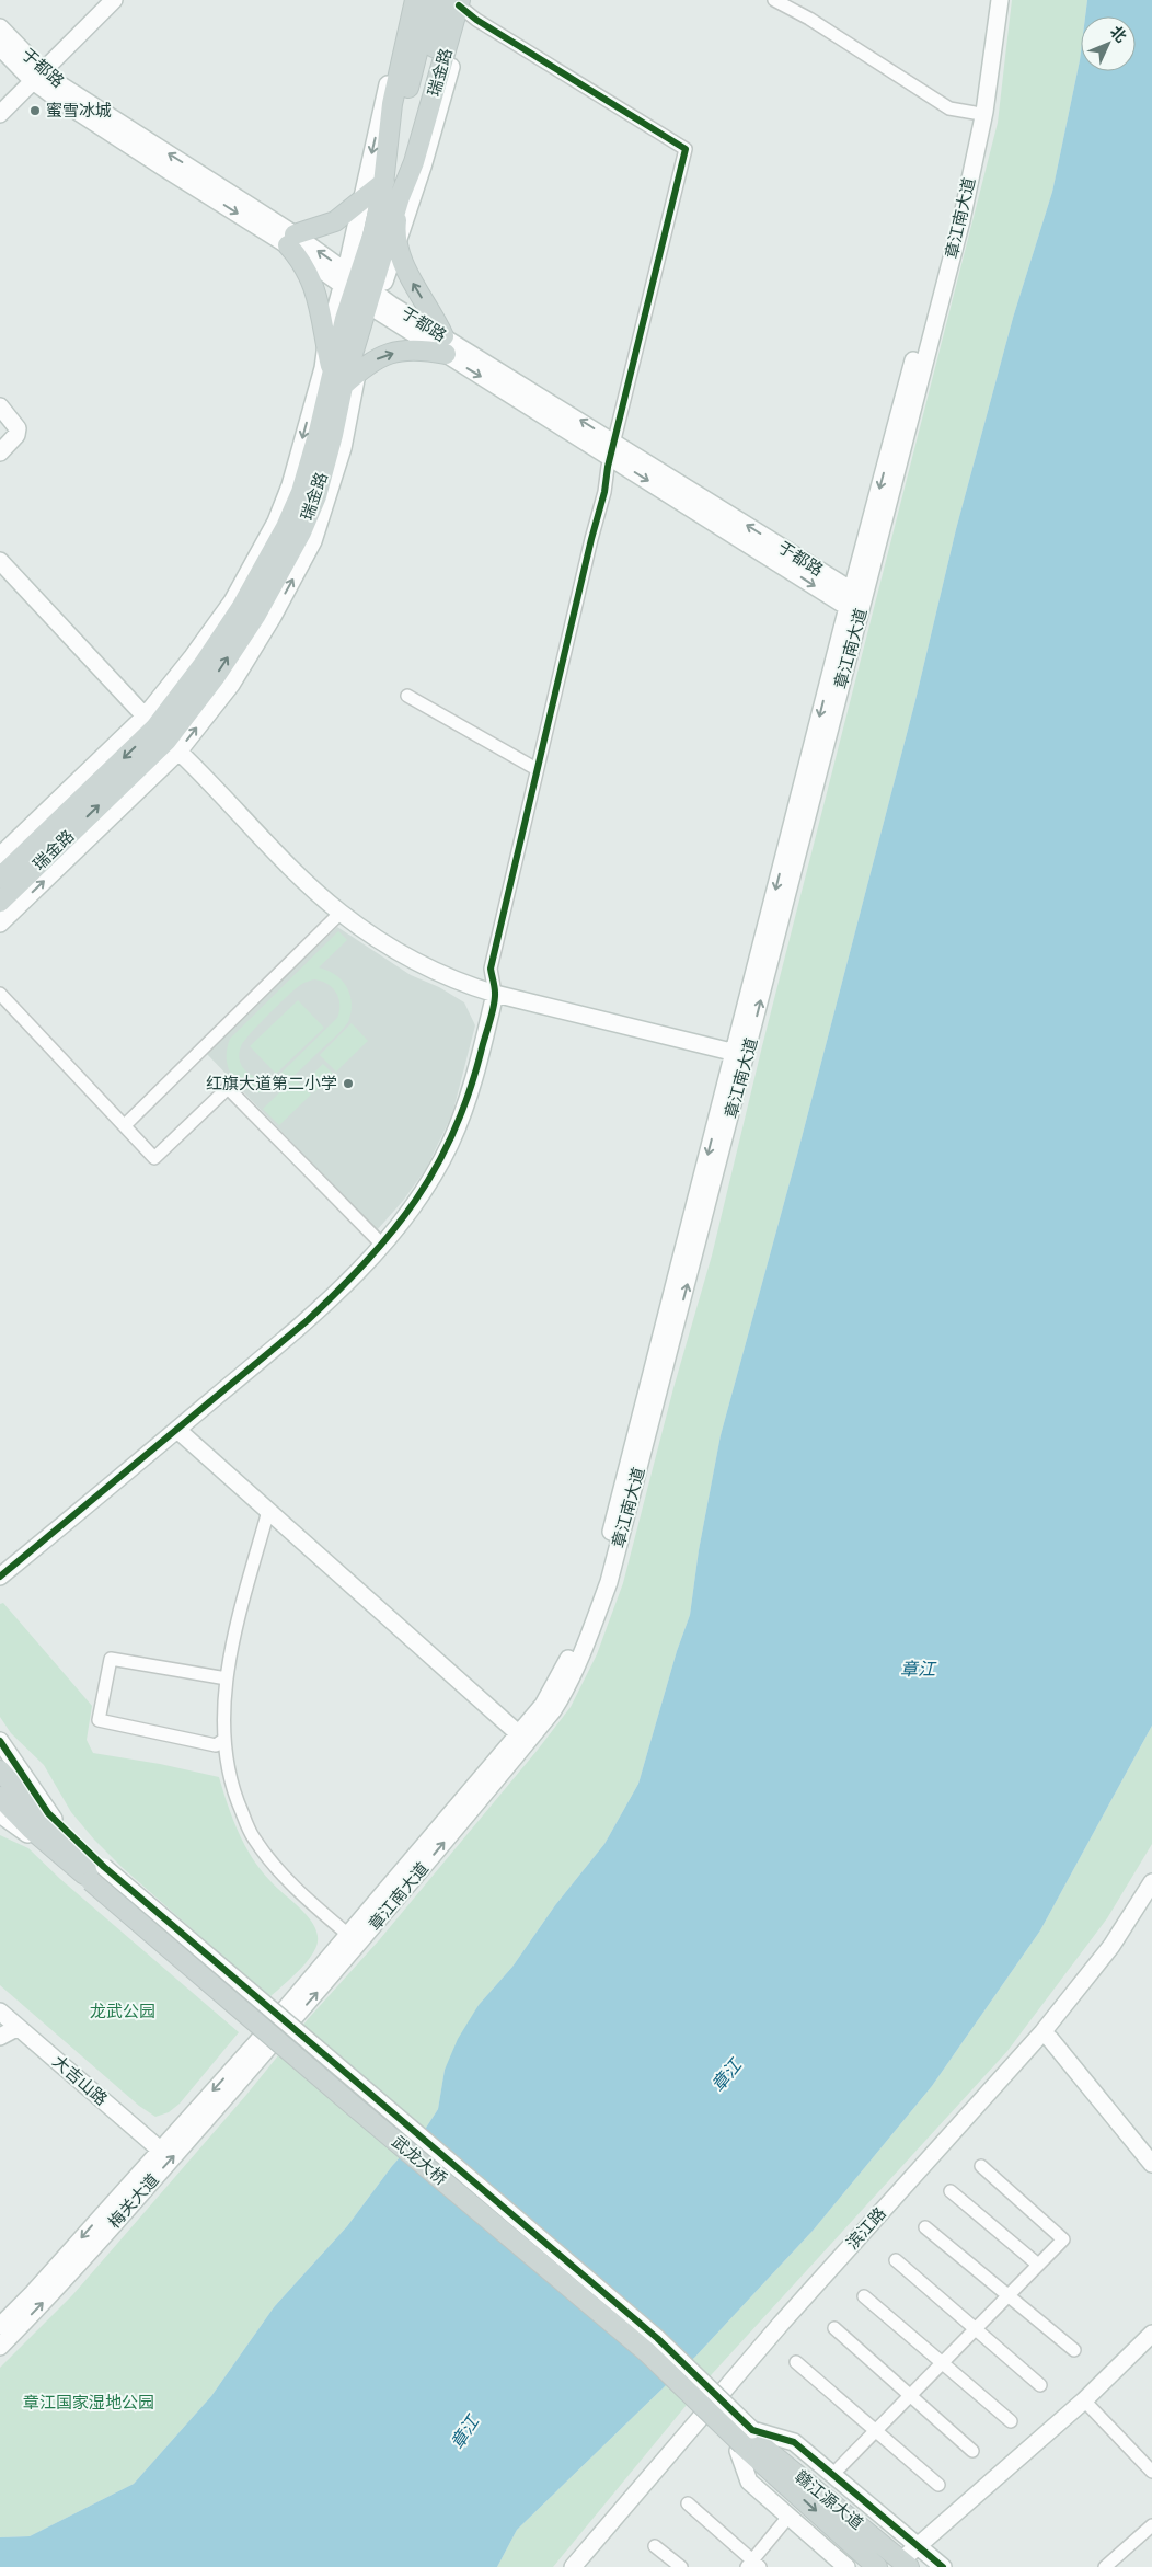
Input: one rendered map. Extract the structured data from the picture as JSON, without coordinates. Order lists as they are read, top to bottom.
{
  "streets": {
    "main road": [
      "于都路",
      "瑞金路",
      "章江南大道",
      "大吉山路",
      "武龙大桥",
      "梅关大道",
      "滨江路",
      "赣江源大道"
    ]
  },
  "crossings": [
    ["于都路", "瑞金路"],
    ["于都路", "章江南大道"],
    ["章江南大道", "梅关大道"],
    ["大吉山路", "梅关大道"],
    ["武龙大桥", "赣江源大道"]
  ],
  "water": ["章江"],
  "parks": ["龙武公园", "章江国家湿地公园"],
  "places": ["蜜雪冰城", "红旗大道第二小学"],
  "north": "top right"
}
